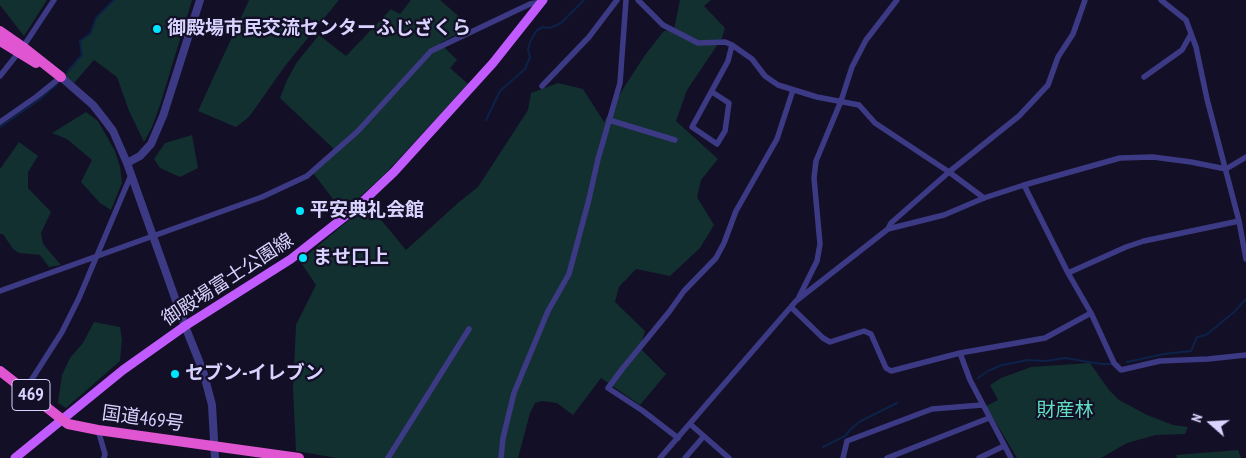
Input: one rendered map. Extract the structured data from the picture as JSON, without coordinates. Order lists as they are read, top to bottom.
{
  "streets": {
    "highway": ["469", "国道469号"],
    "main road": ["御殿場富士公園線"]
  },
  "crossings": [
    ["御殿場富士公園線", "国道469号"]
  ],
  "parks": ["財産林"],
  "places": [
    "御殿場市民交流センターふじざくら",
    "平安典礼会館",
    "ませ口上",
    "セブン-イレブン"
  ],
  "north": "left"
}
